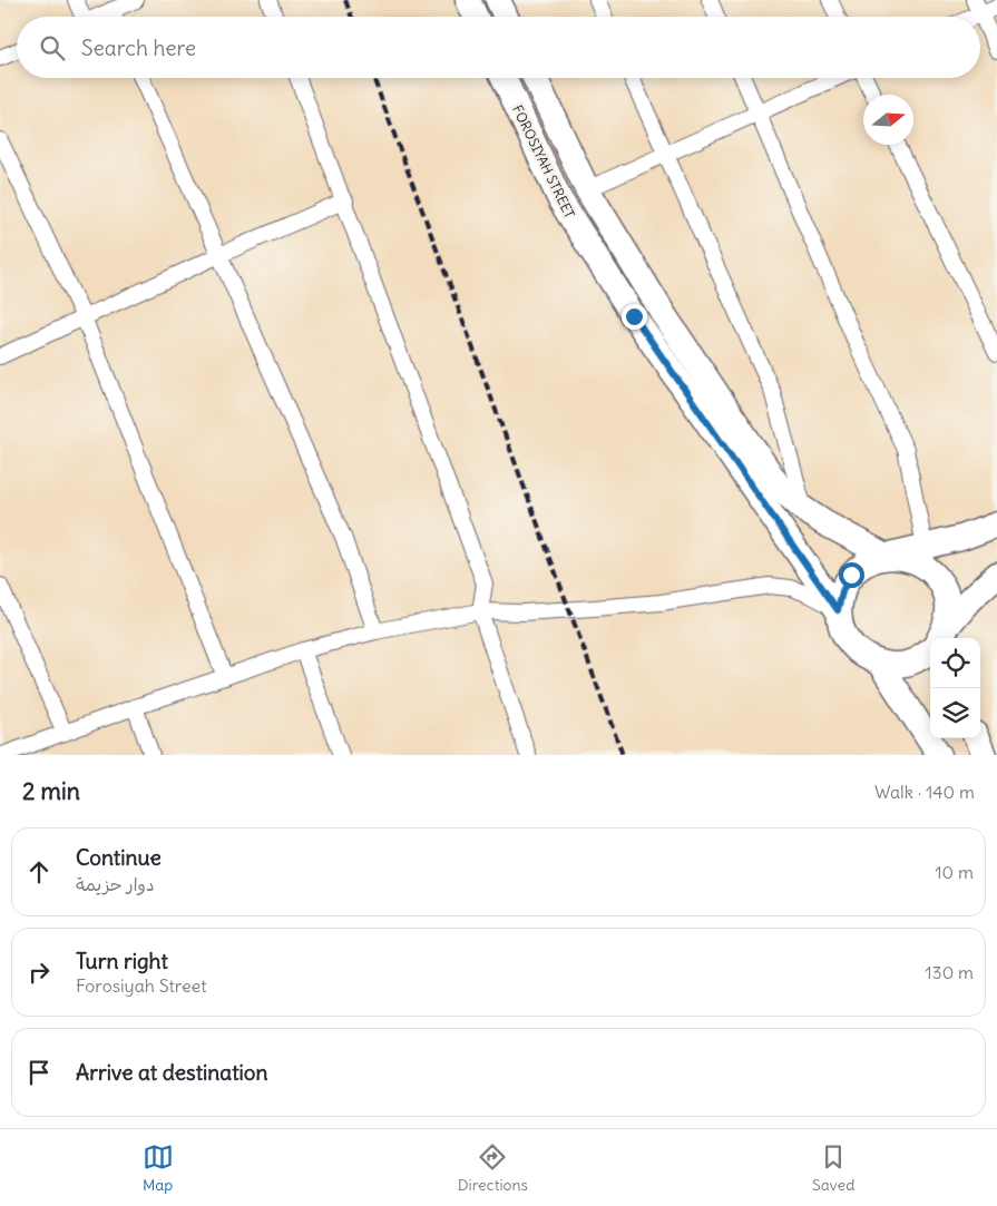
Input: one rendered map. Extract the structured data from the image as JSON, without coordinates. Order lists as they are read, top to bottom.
{
  "streets": {
    "main road": ["FOROSIYAH STREET"]
  },
  "north": "right",
  "page": {
    "search": "Search here",
    "heading": ["2 min", "Walk · 140 m"],
    "list": [
      ["Continue", "دوار حزيمة", "10 m"],
      ["Turn right", "Forosiyah Street", "130 m"],
      "Arrive at destination"
    ],
    "nav": ["Map", "Directions", "Saved"]
  }
}
